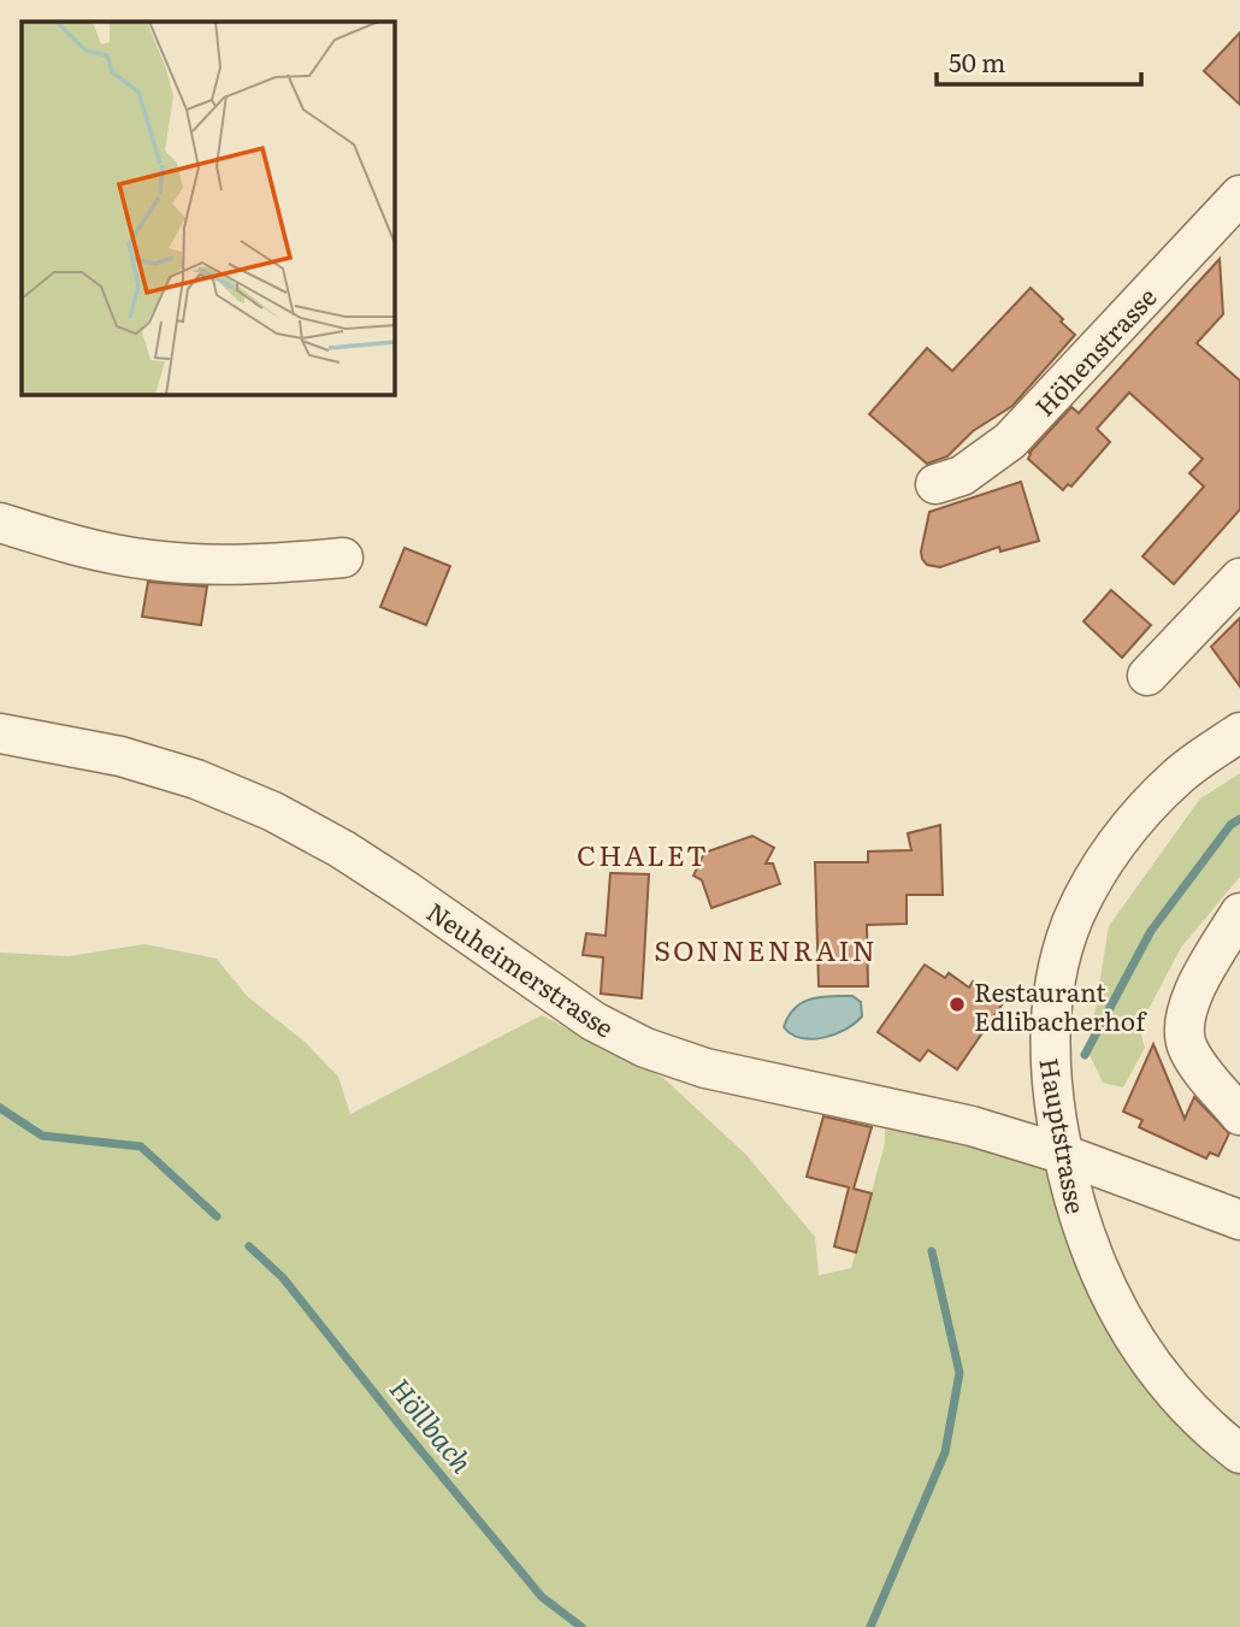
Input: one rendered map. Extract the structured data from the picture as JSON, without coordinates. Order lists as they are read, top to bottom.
{
  "streets": {
    "street": ["Höhenstrasse", "Neuheimerstrasse", "Hauptstrasse"]
  },
  "crossings": [
    ["Neuheimerstrasse", "Hauptstrasse"]
  ],
  "districts": ["CHALET", "SONNENRAIN"],
  "water": ["Höllbach"],
  "places": ["Restaurant Edlibacherhof"],
  "scale_bar": "50 m"
}
